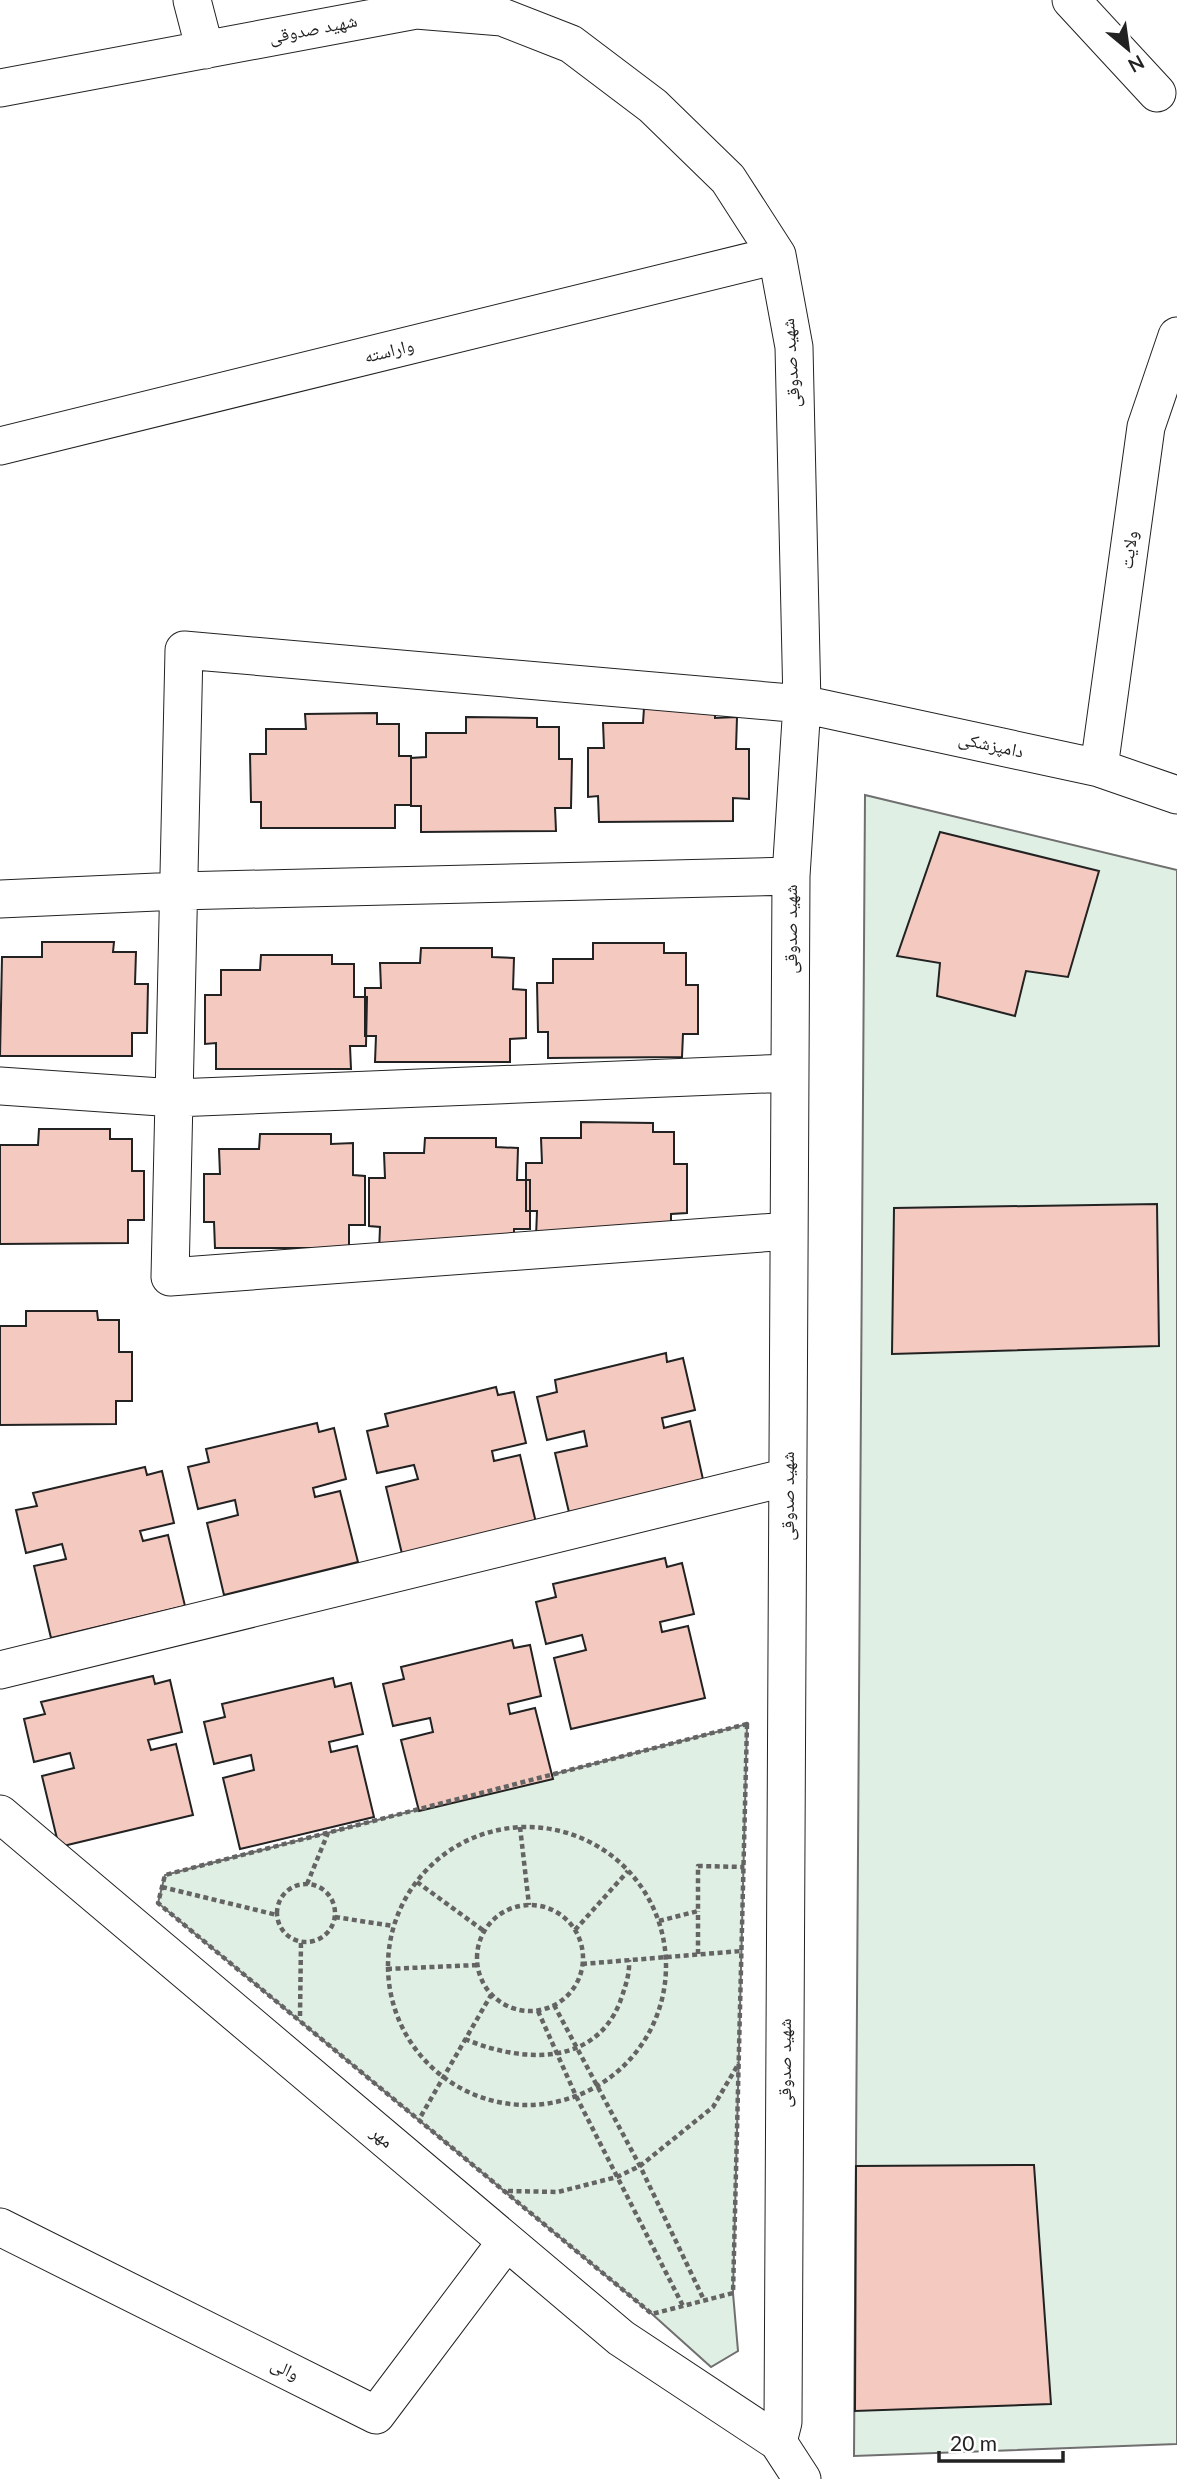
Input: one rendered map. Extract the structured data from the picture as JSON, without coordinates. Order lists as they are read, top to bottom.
{
  "streets": {
    "street": [
      "شهید صدوقی",
      "واراسته",
      "ولایت",
      "دامپزشکی",
      "مهر",
      "والی"
    ]
  },
  "crossings": [
    ["شهید صدوقی", "واراسته"],
    ["شهید صدوقی", "دامپزشکی"],
    ["شهید صدوقی", "مهر"],
    ["ولایت", "دامپزشکی"],
    ["مهر", "والی"]
  ],
  "scale_bar": "20 m",
  "north": "bottom right"
}
